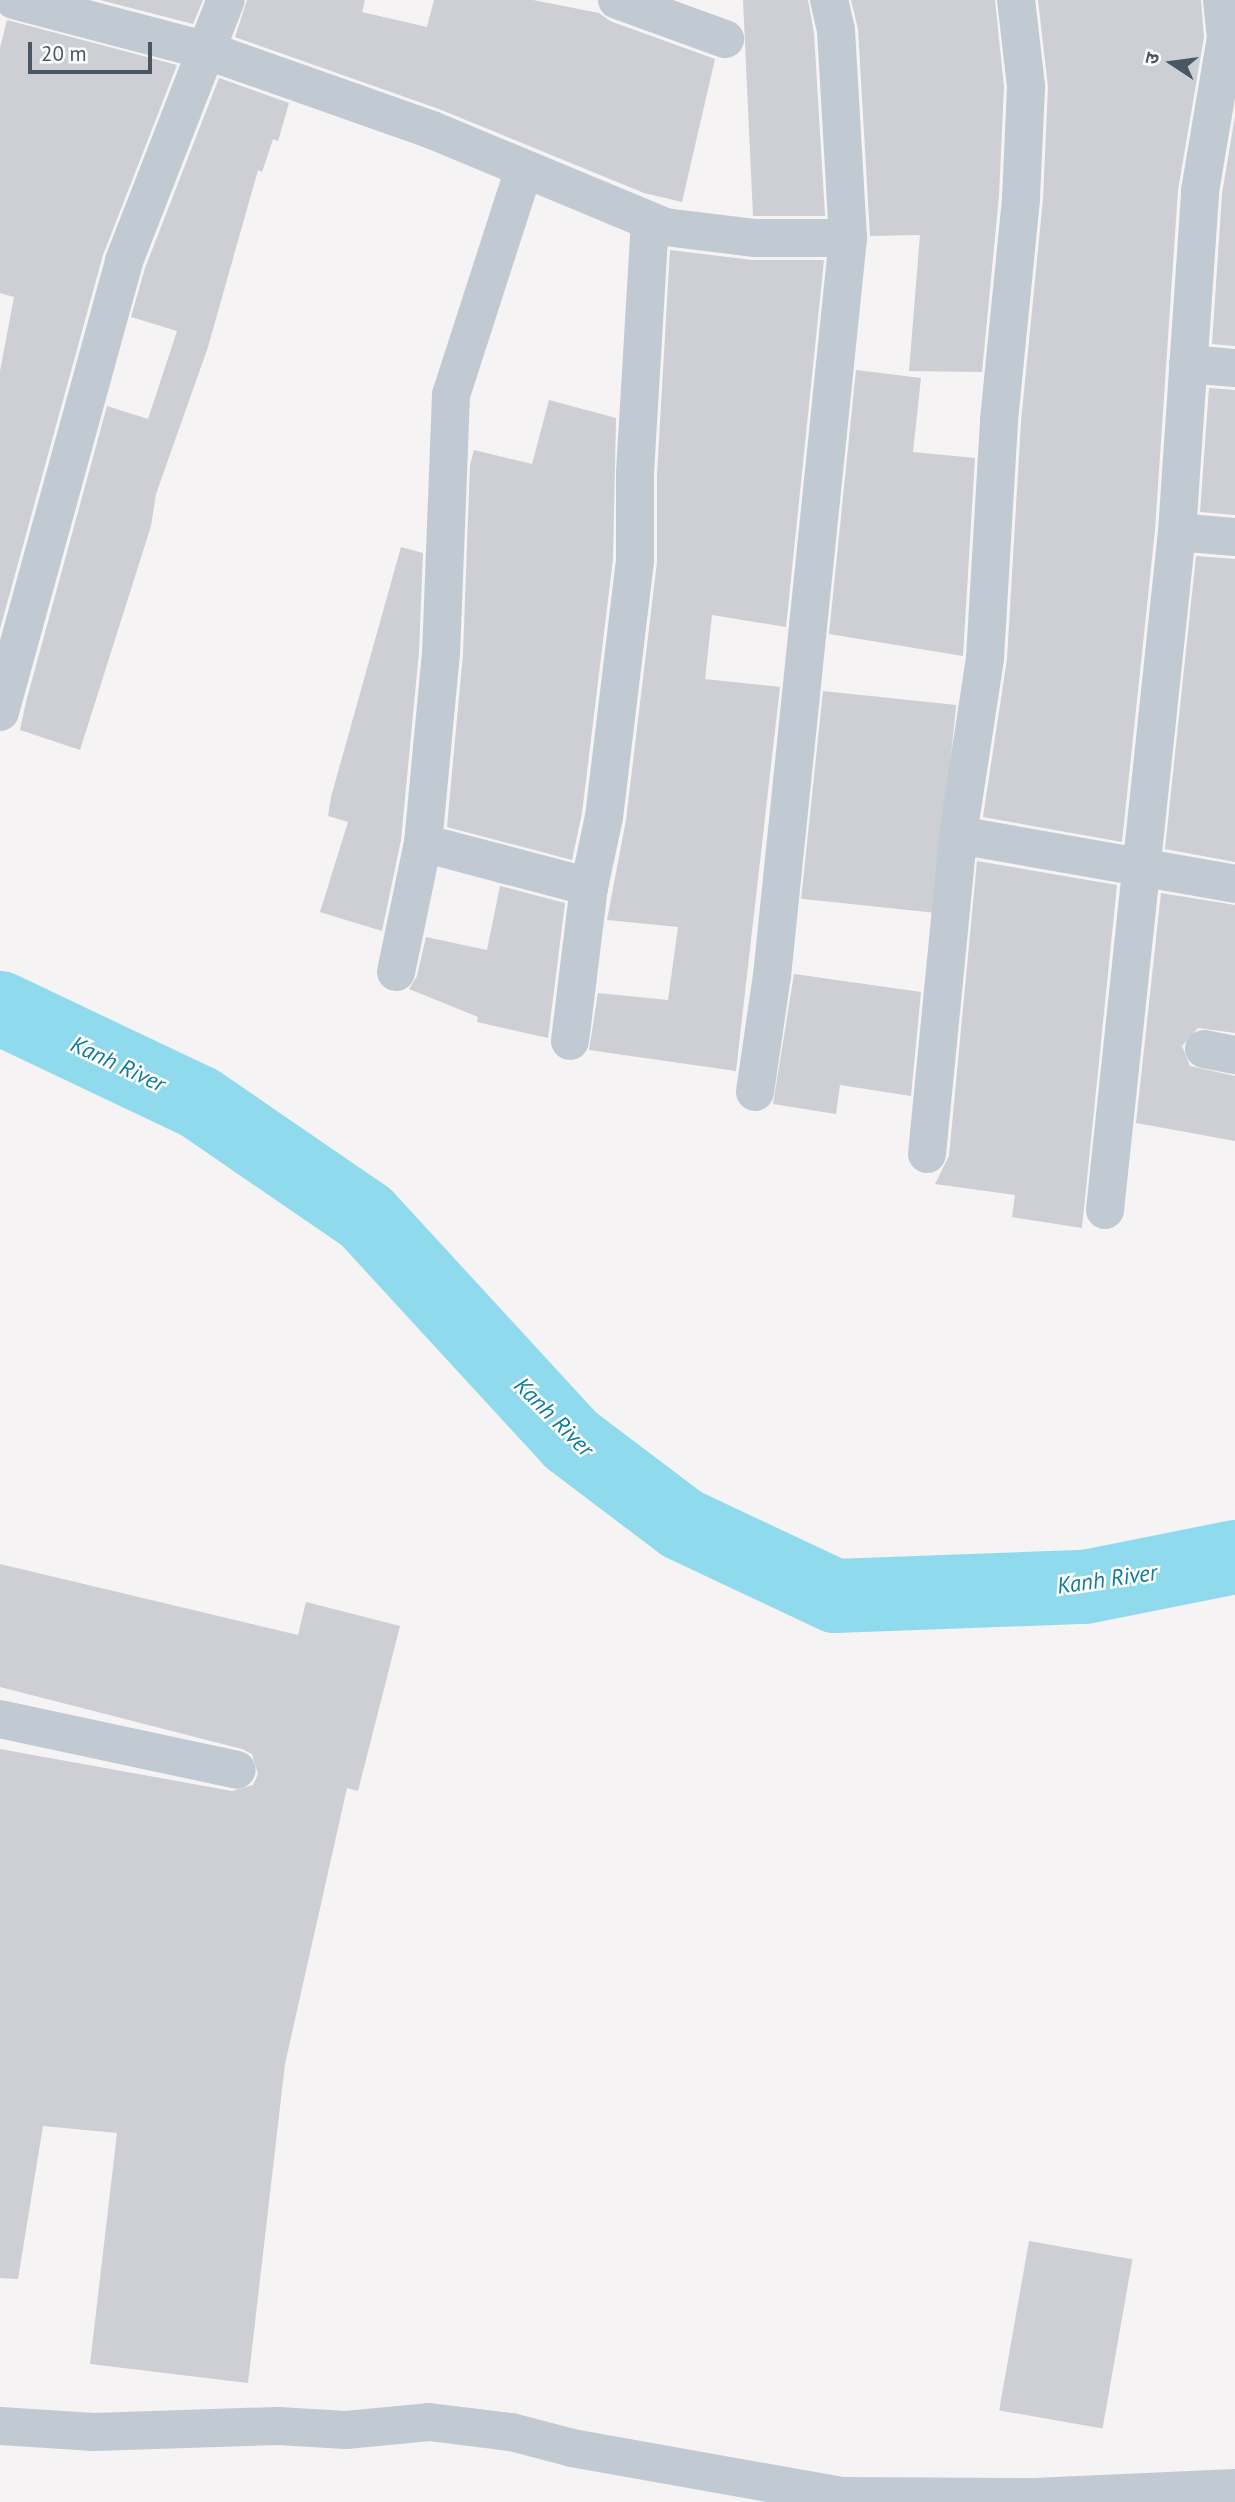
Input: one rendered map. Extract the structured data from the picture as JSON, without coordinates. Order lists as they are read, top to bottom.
{
  "water": ["Kanh River"],
  "scale_bar": "20 m",
  "north": "left"
}
